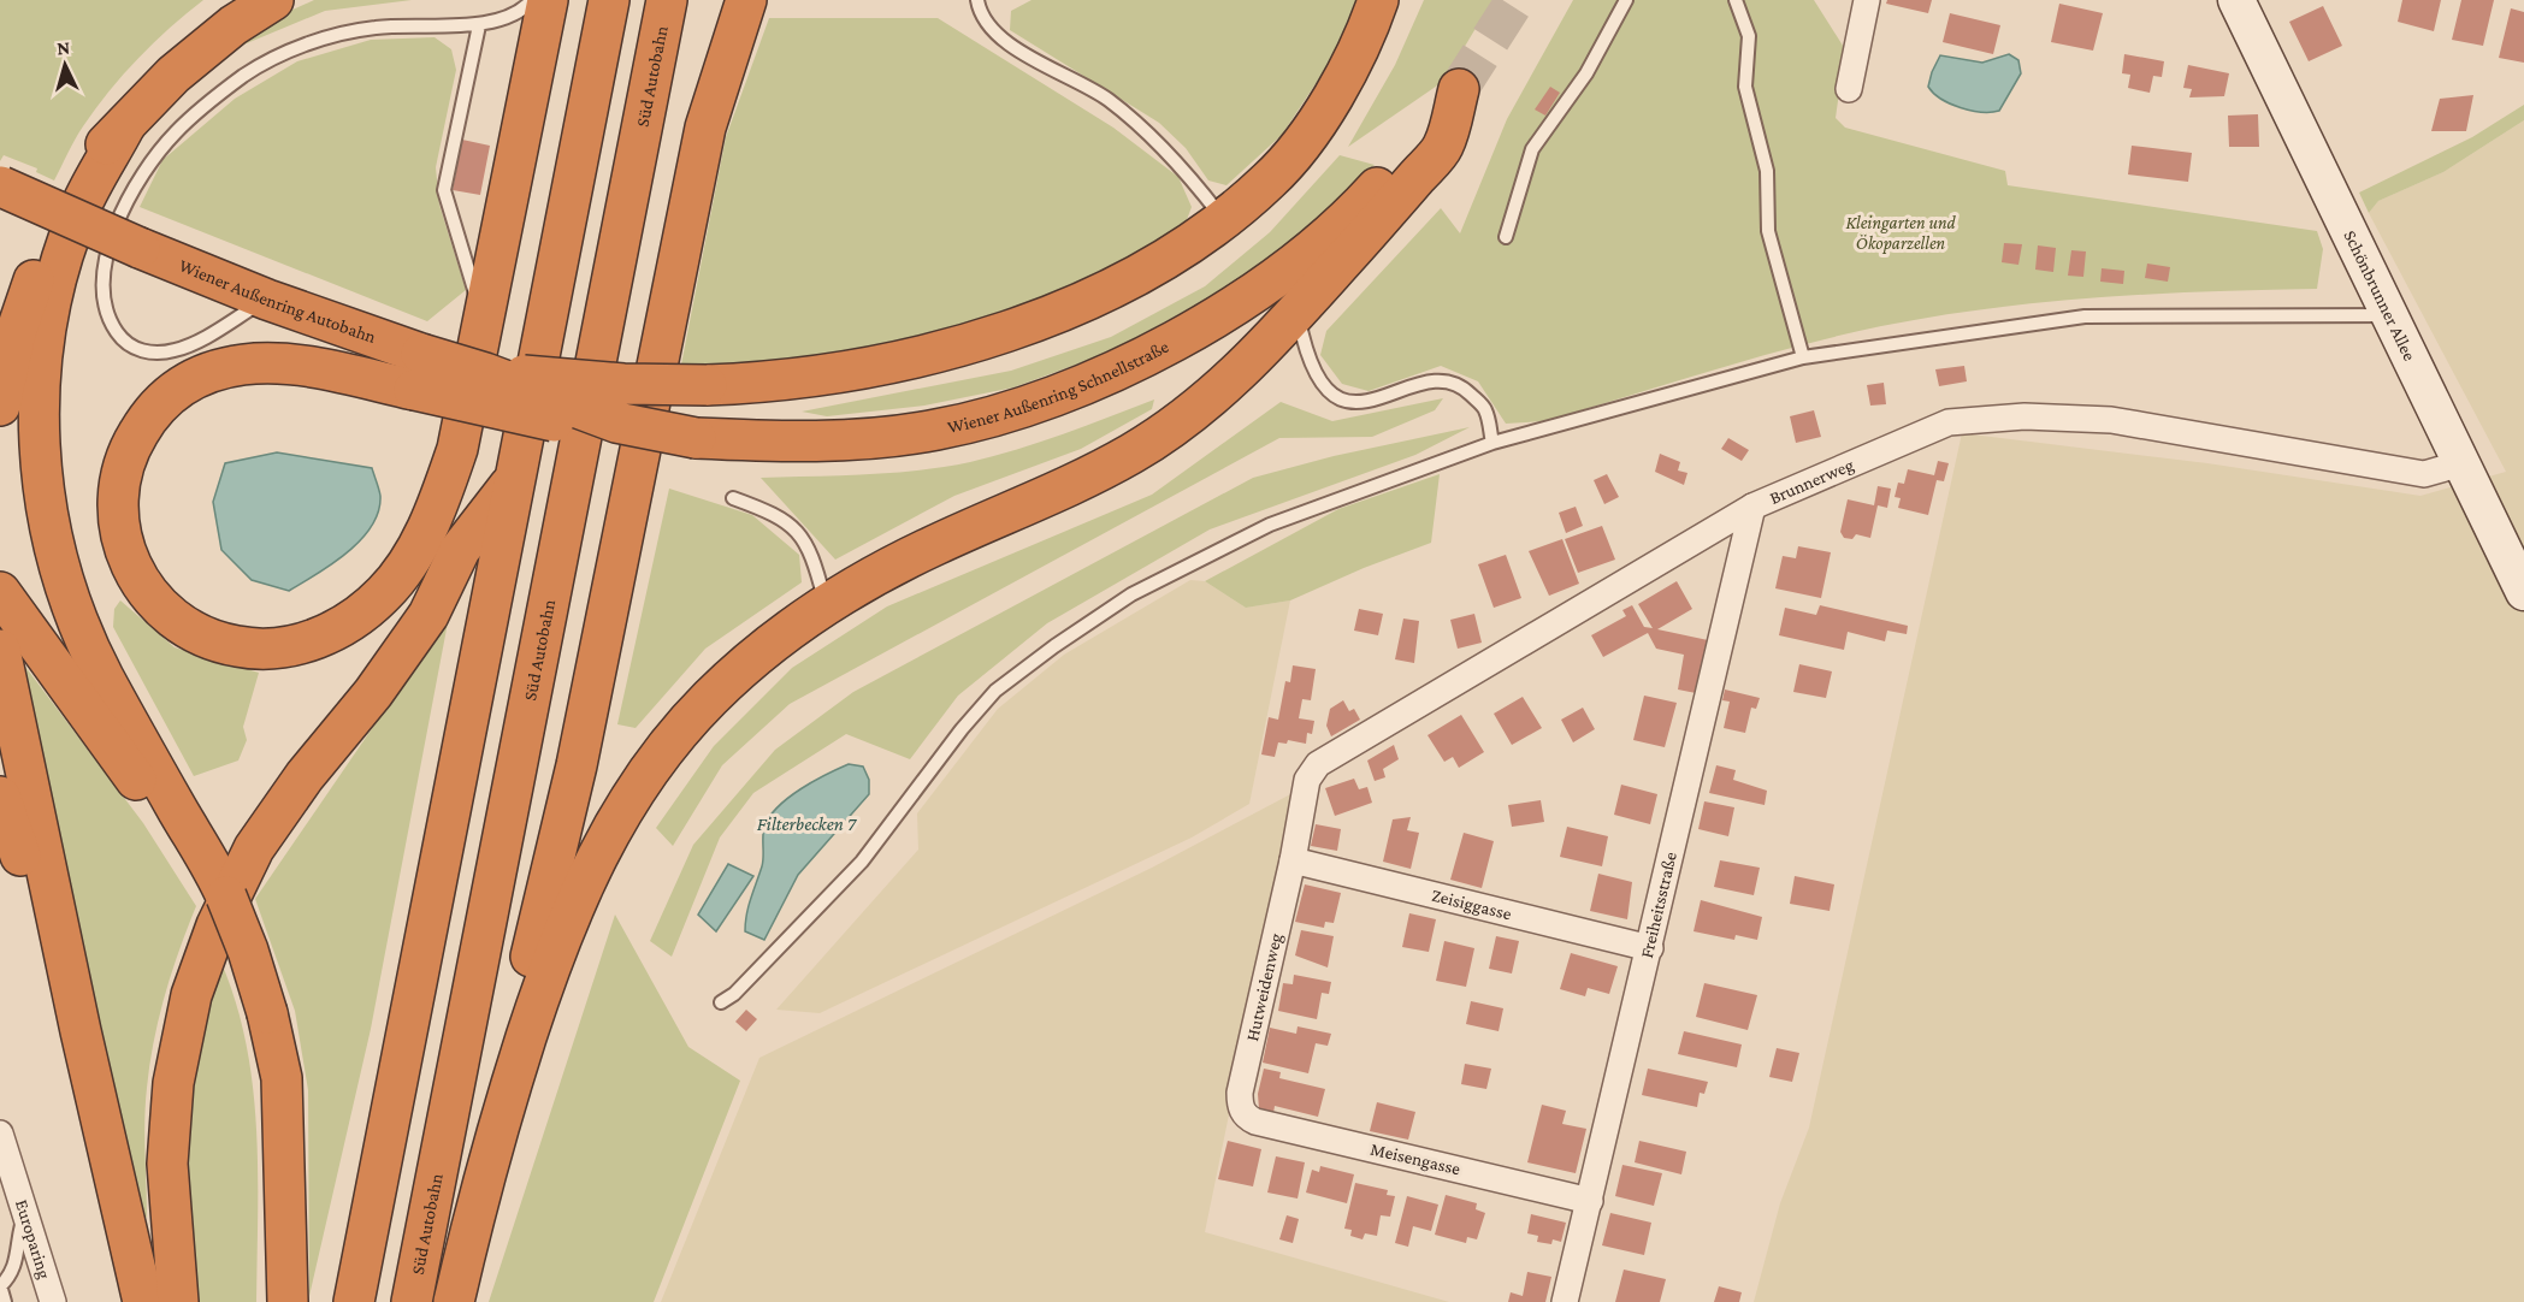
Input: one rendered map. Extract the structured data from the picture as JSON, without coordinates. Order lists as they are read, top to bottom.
{
  "streets": {
    "highway": ["Süd Autobahn", "Wiener Außenring Autobahn", "Wiener Außenring Schnellstraße"],
    "main road": ["Schönbrunner Allee"],
    "street": [
      "Brunnerweg",
      "Zeisiggasse",
      "Freiheitsstraße",
      "Hutweidenweg",
      "Meisengasse",
      "Europaring"
    ]
  },
  "crossings": [
    ["Schönbrunner Allee", "Brunnerweg"],
    ["Wiener Außenring Autobahn", "Wiener Außenring Schnellstraße"],
    ["Brunnerweg", "Zeisiggasse"],
    ["Brunnerweg", "Freiheitsstraße"],
    ["Brunnerweg", "Hutweidenweg"],
    ["Zeisiggasse", "Freiheitsstraße"],
    ["Zeisiggasse", "Hutweidenweg"],
    ["Freiheitsstraße", "Meisengasse"],
    ["Hutweidenweg", "Meisengasse"]
  ],
  "water": ["Filterbecken 7"],
  "parks": ["Kleingarten und Ökoparzellen"],
  "north": "top"
}
